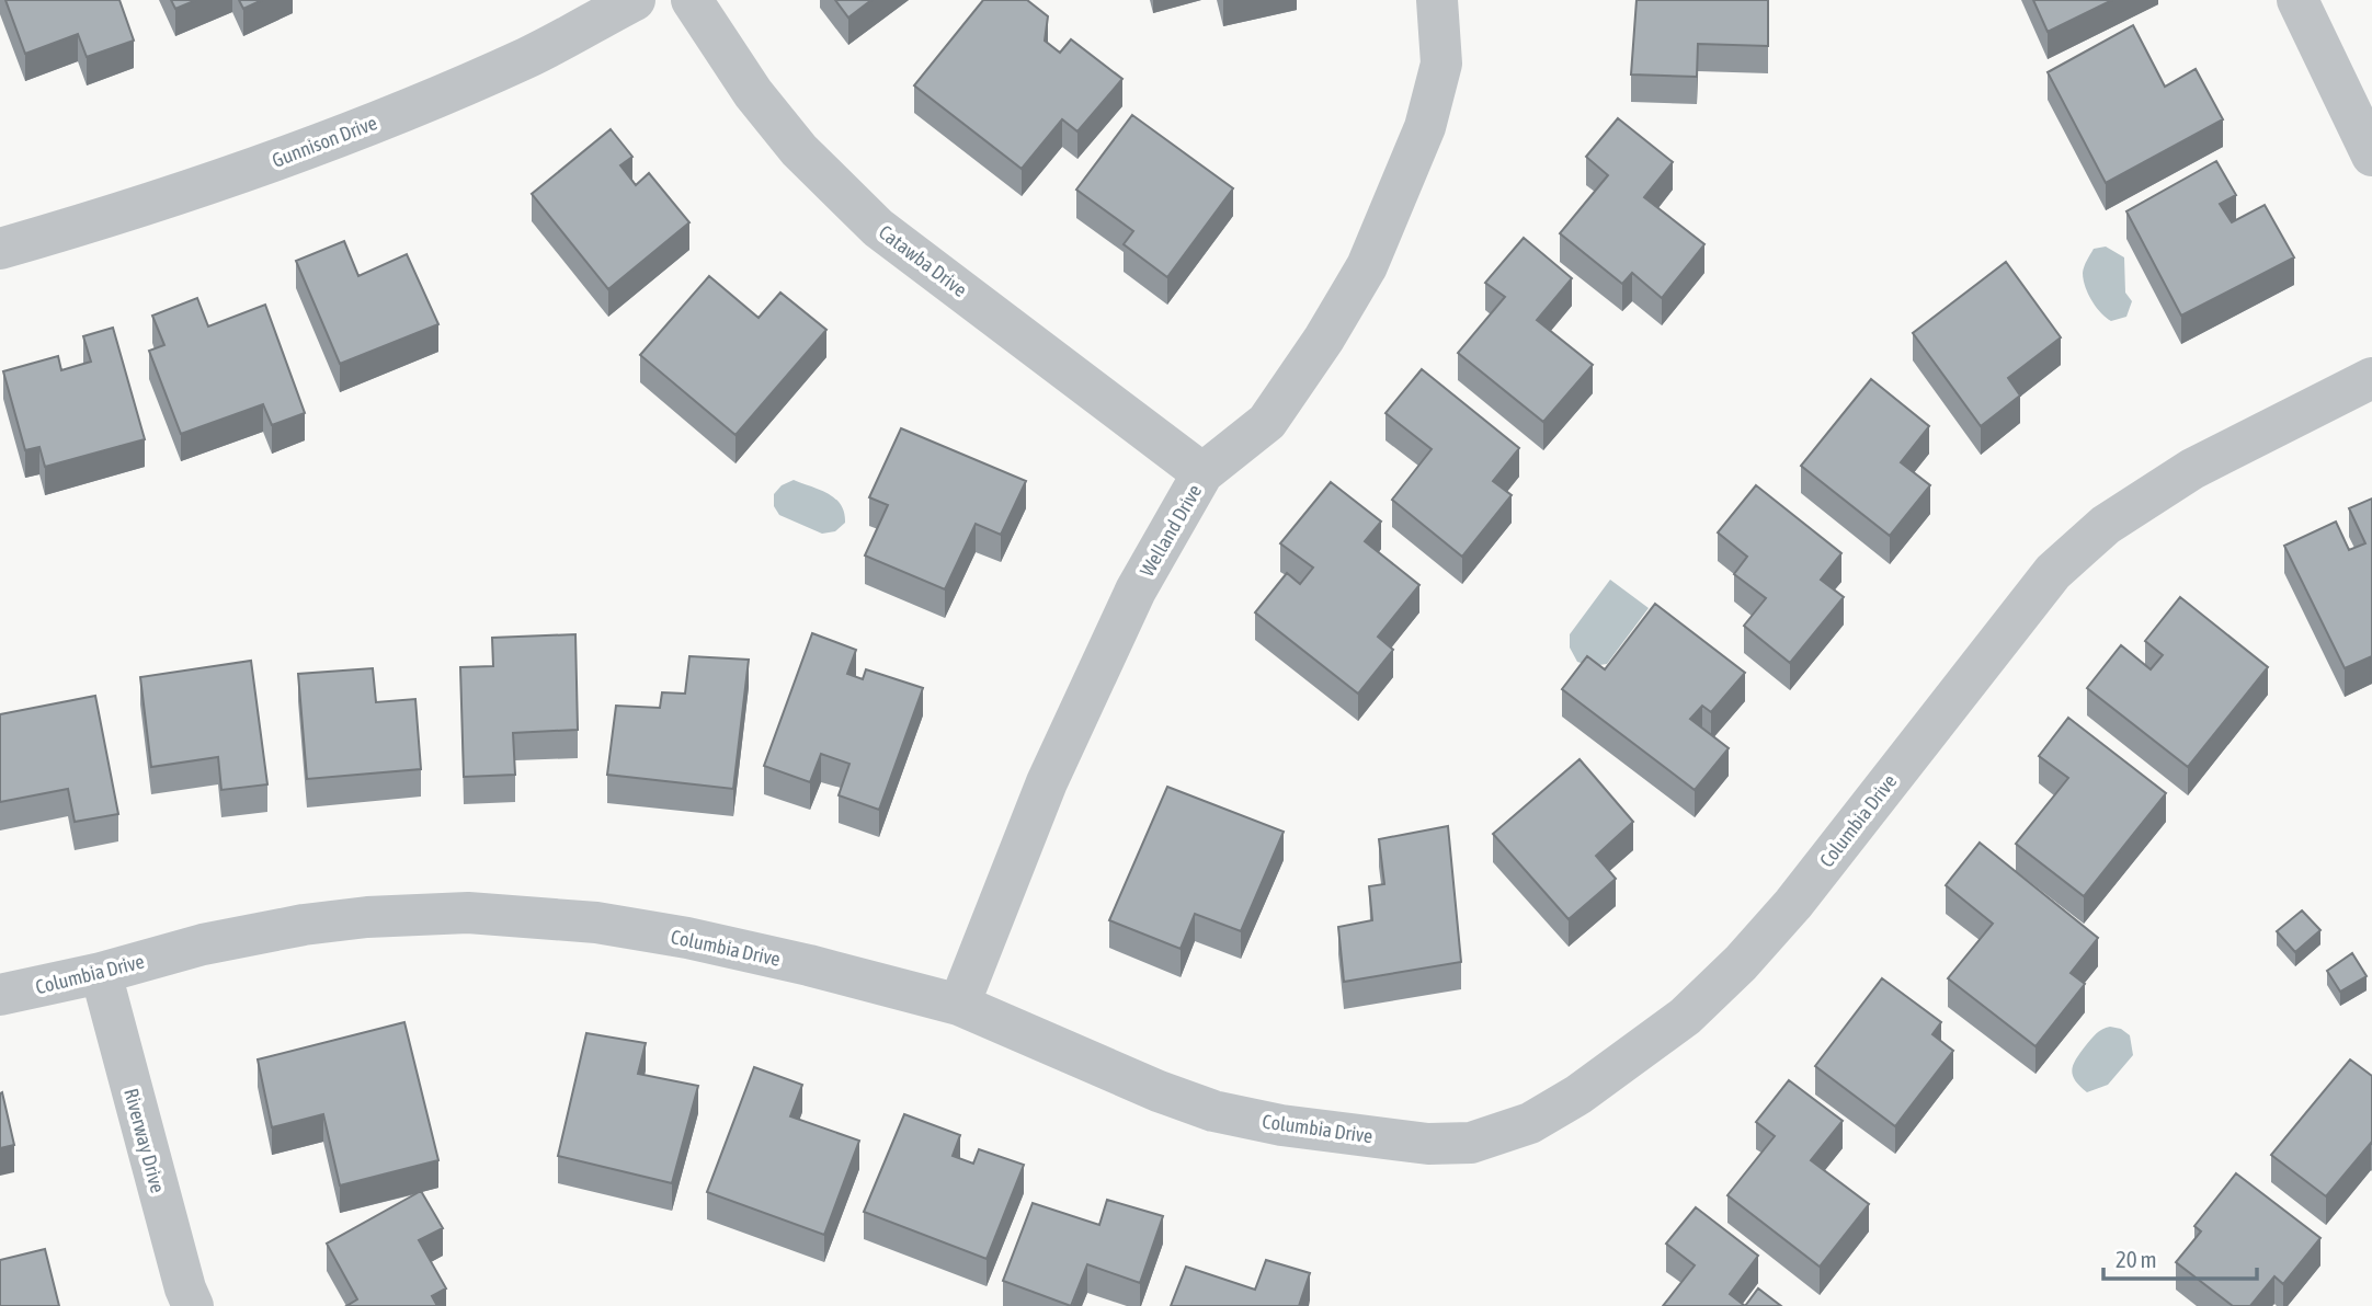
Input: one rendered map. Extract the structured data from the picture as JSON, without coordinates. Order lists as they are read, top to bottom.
{
  "streets": {
    "street": [
      "Gunnison Drive",
      "Catawba Drive",
      "Welland Drive",
      "Columbia Drive",
      "Riverway Drive"
    ]
  },
  "crossings": [
    ["Catawba Drive", "Welland Drive"],
    ["Welland Drive", "Columbia Drive"],
    ["Columbia Drive", "Riverway Drive"]
  ],
  "scale_bar": "20 m"
}
